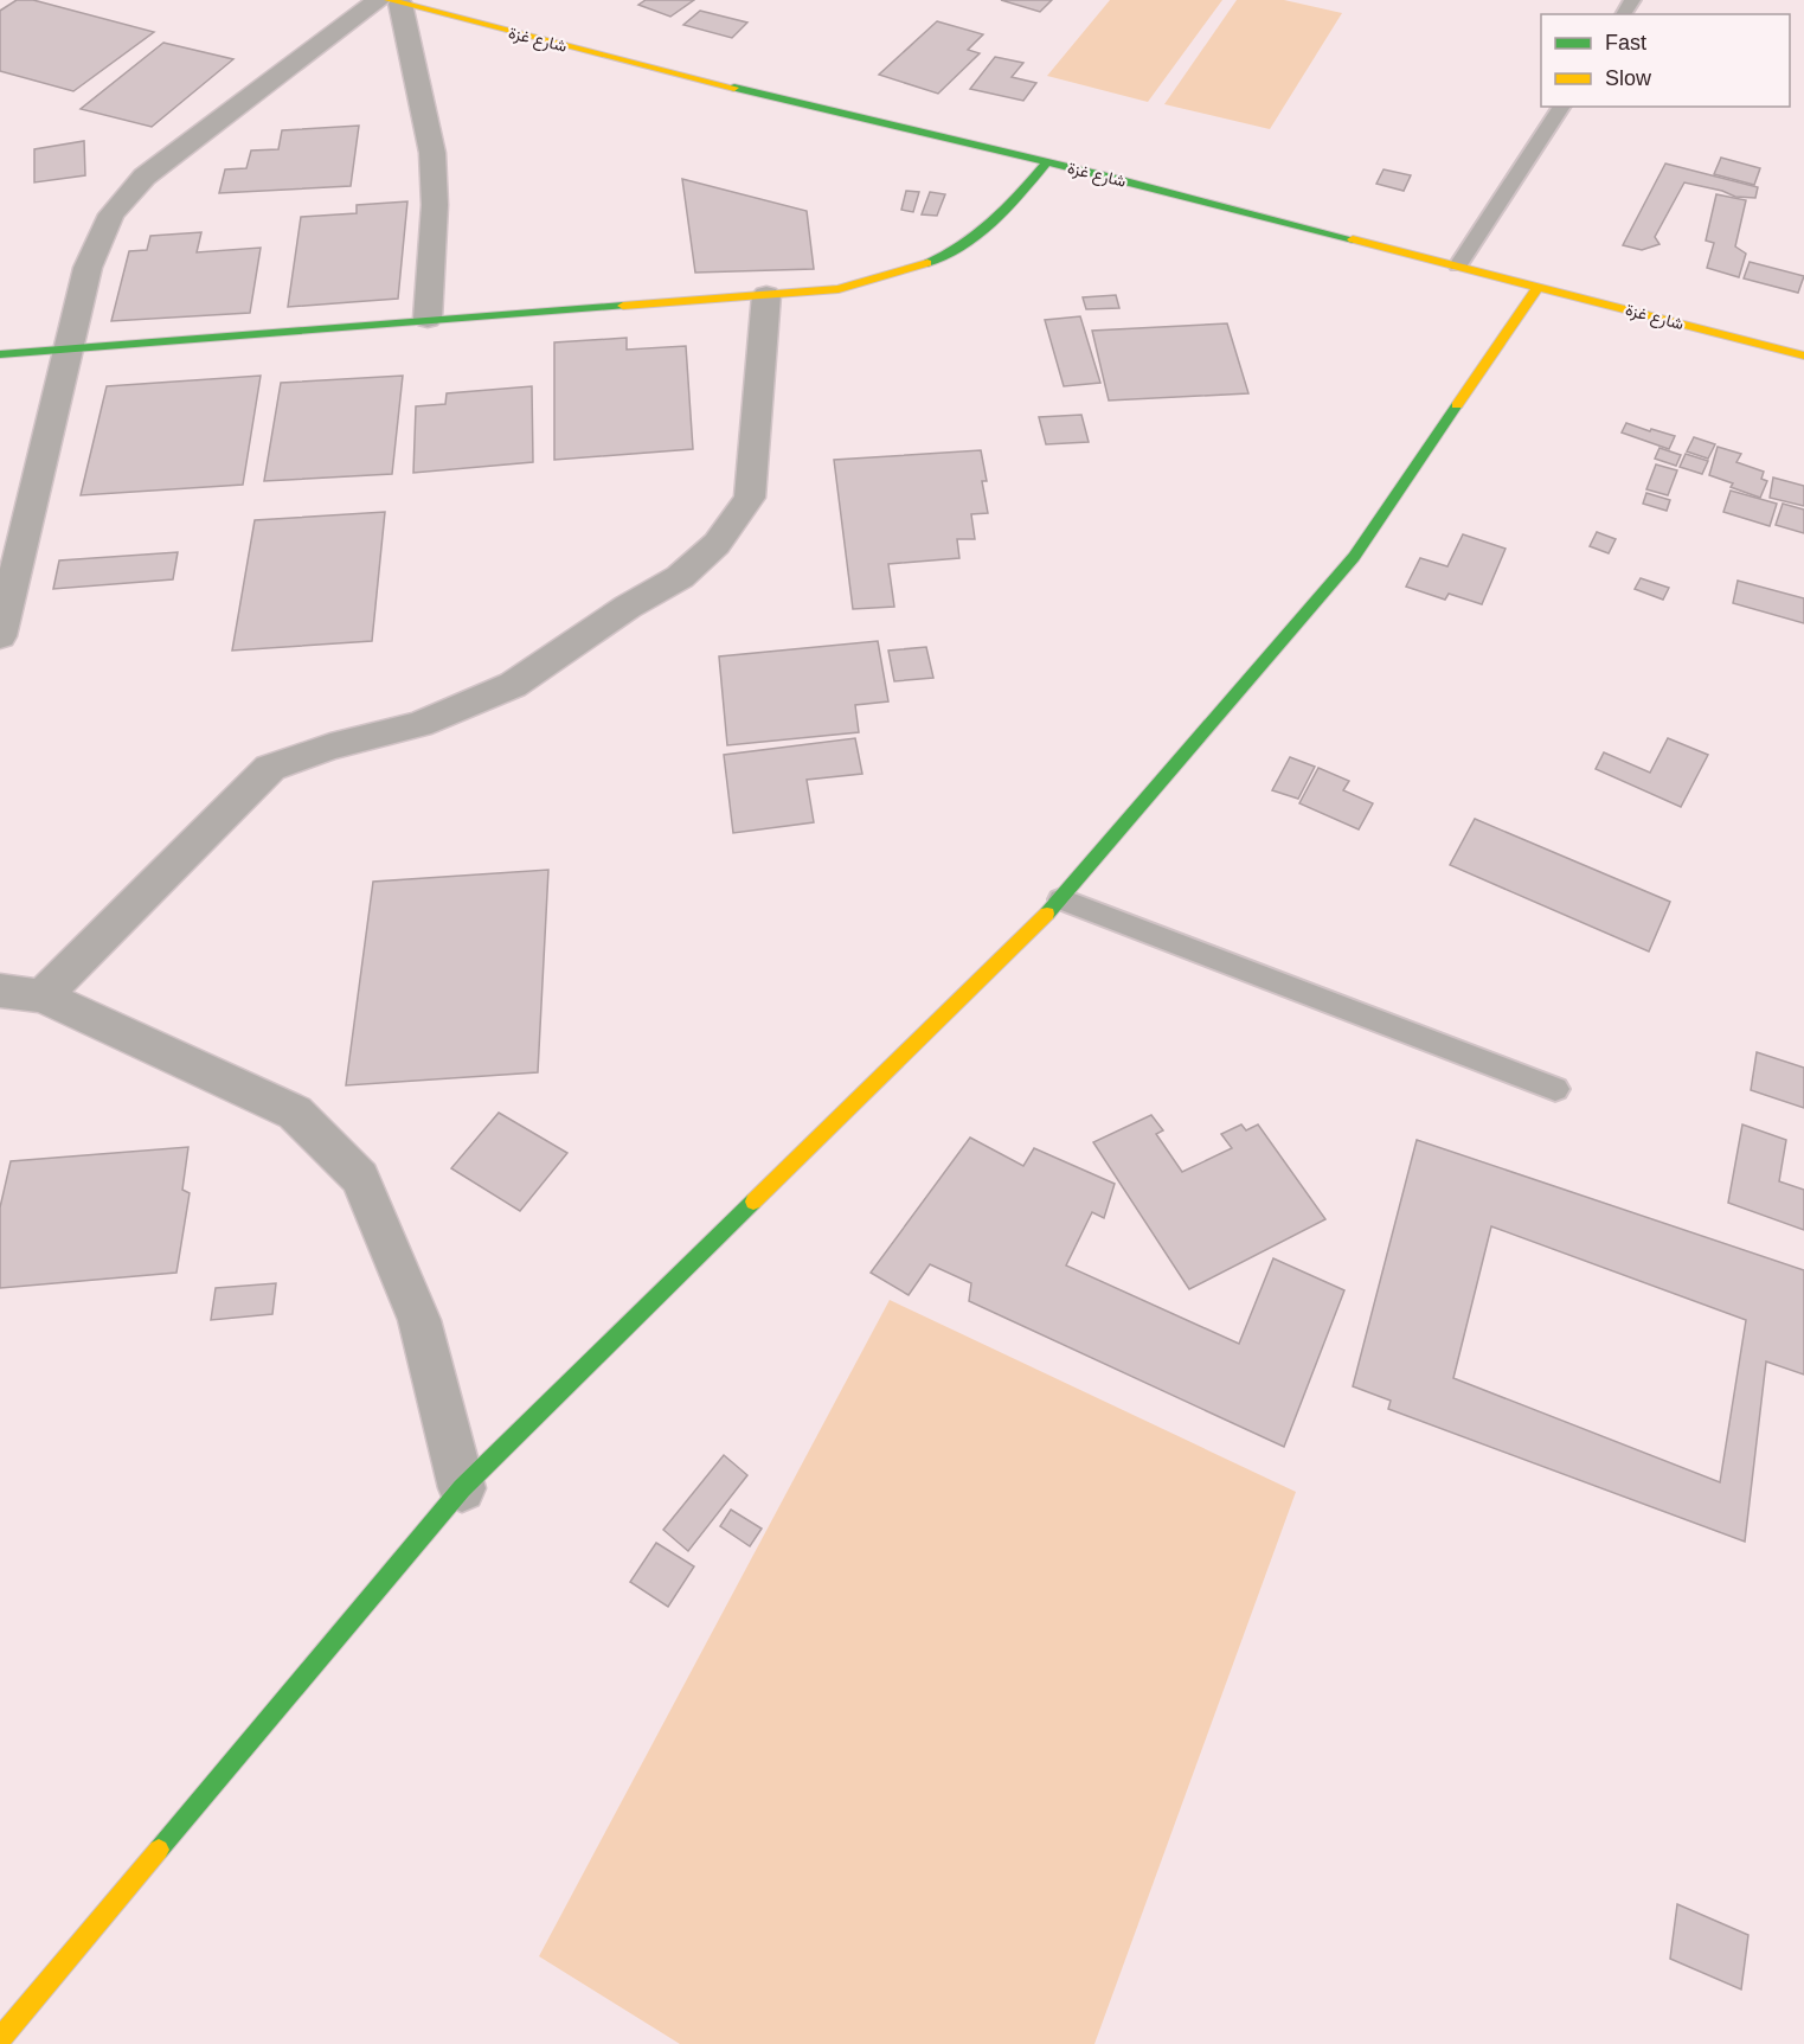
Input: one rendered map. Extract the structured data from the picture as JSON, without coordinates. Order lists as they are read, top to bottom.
{
  "streets": {
    "street": ["شارع غزة"]
  },
  "legend": ["Fast", "Slow"]
}
